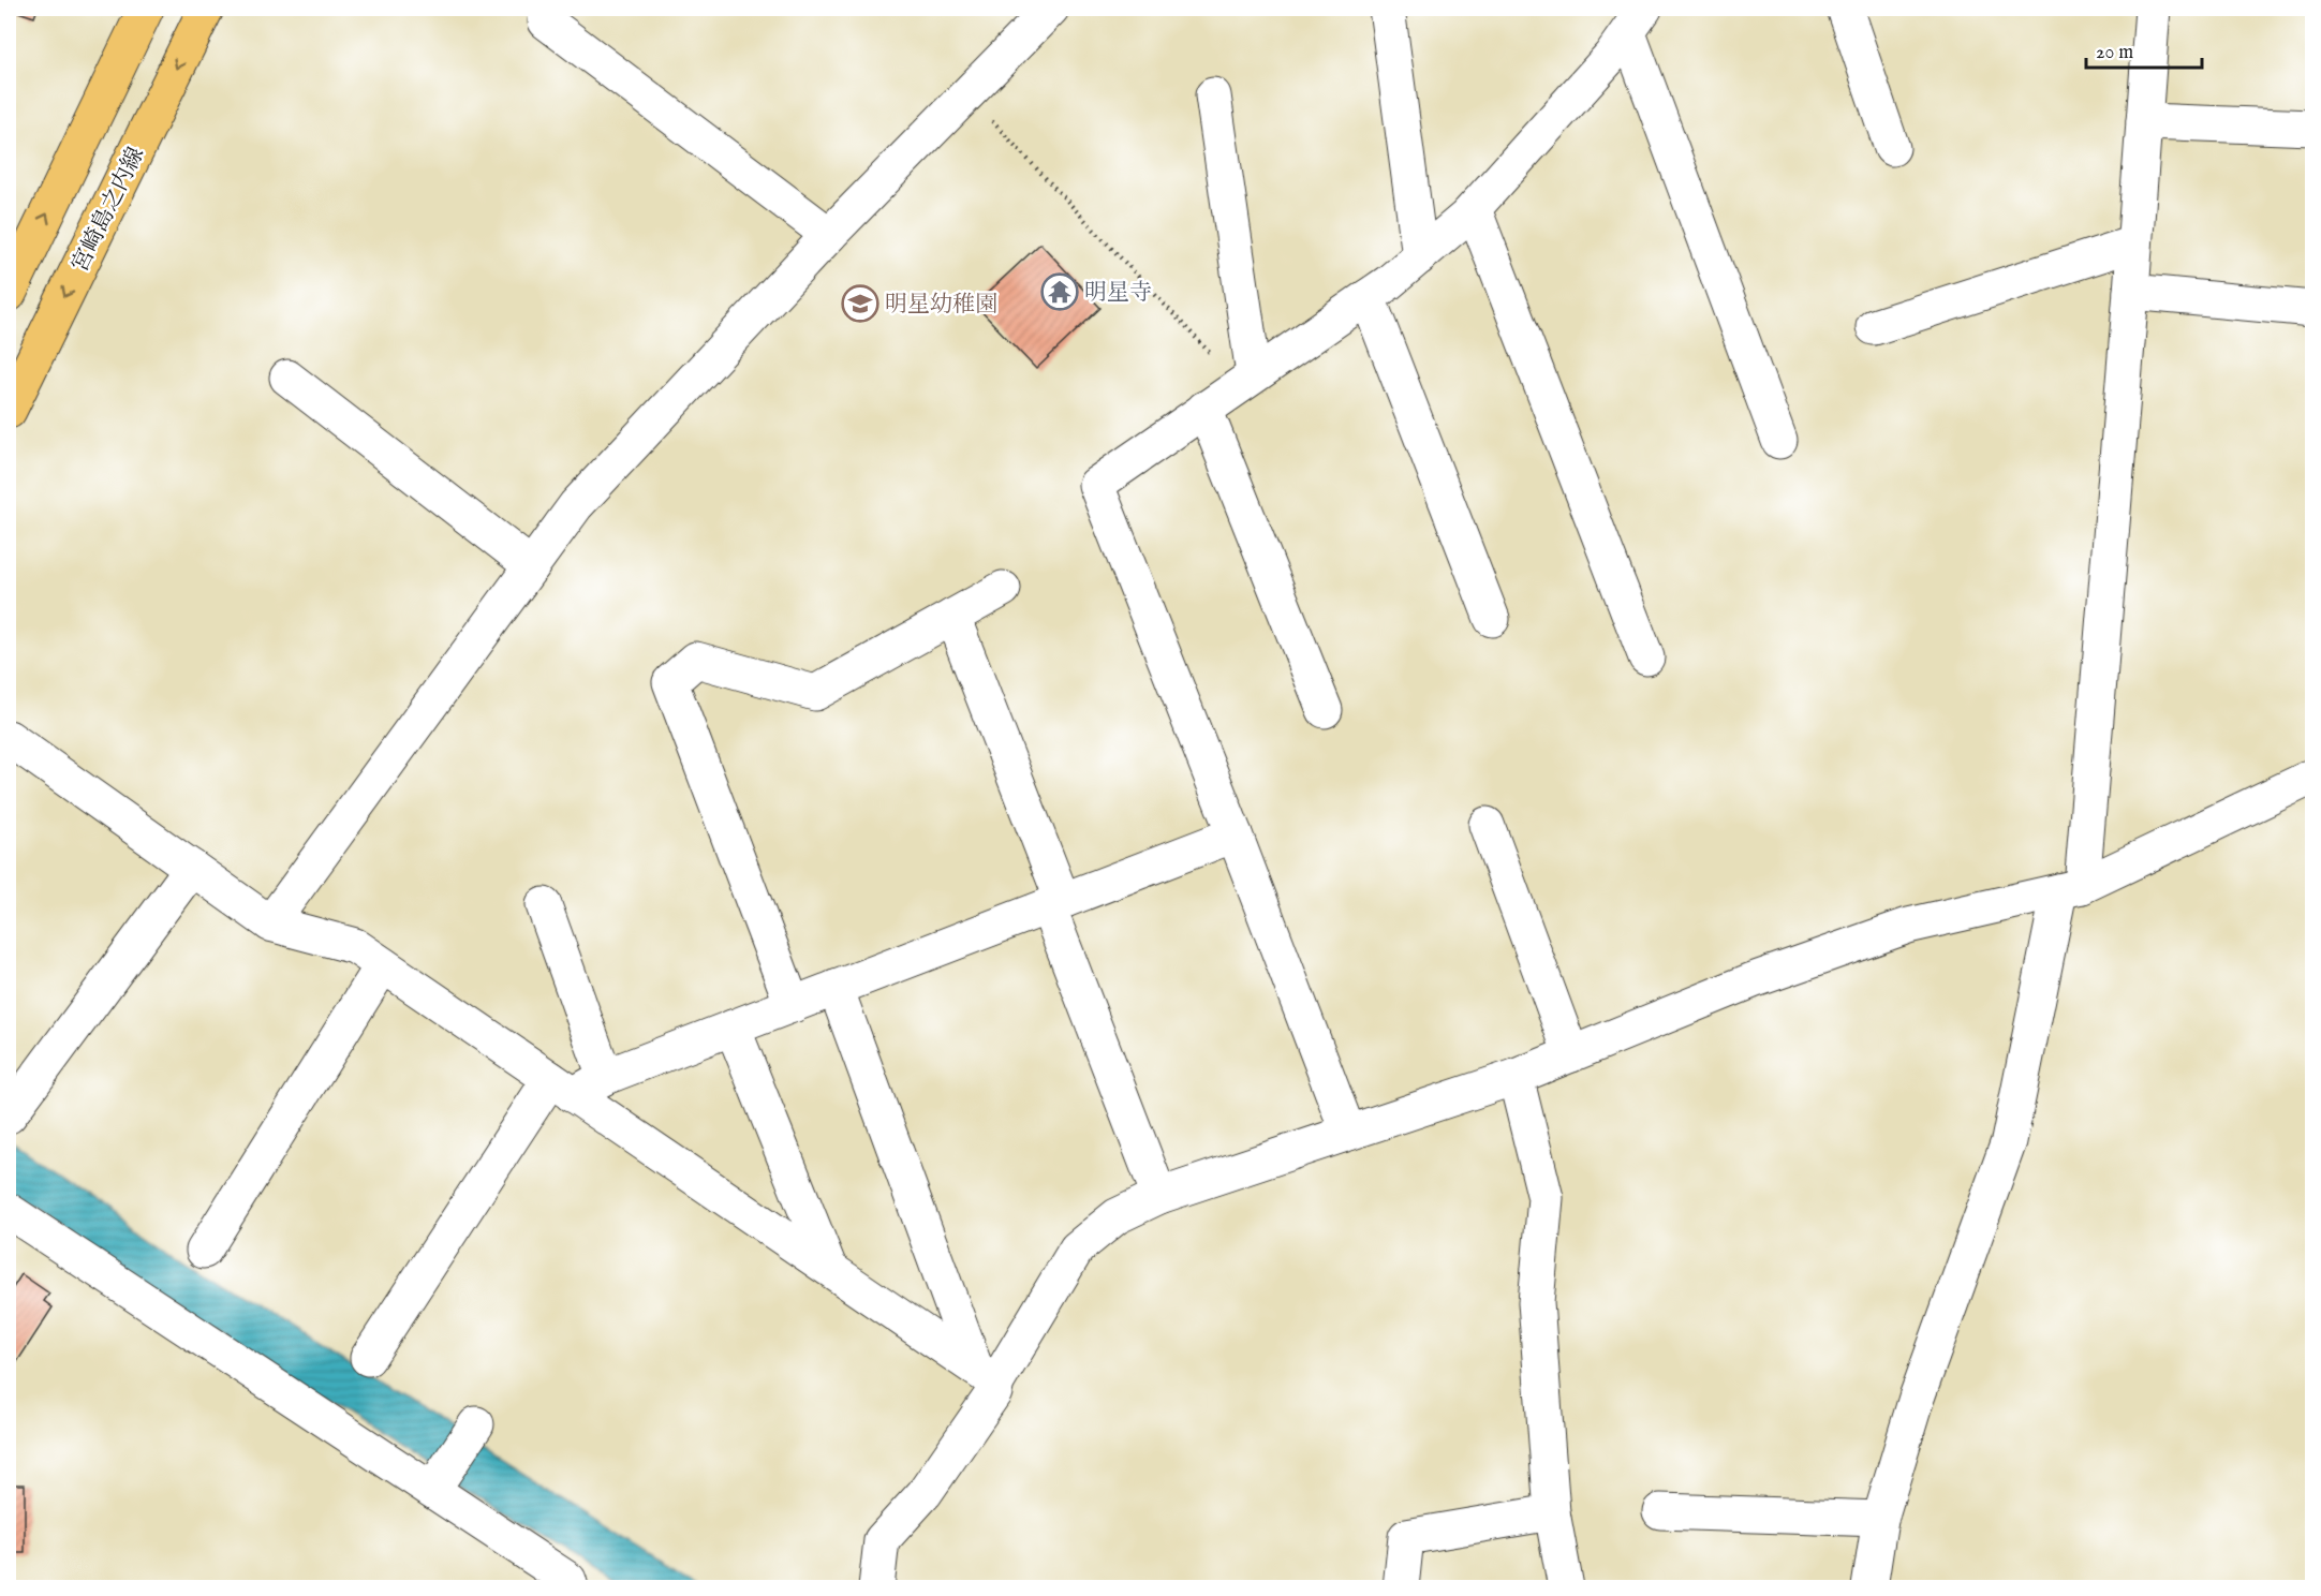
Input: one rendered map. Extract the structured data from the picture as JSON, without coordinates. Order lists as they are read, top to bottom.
{
  "streets": {
    "main road": ["宮崎島之内線"]
  },
  "places": {
    "temple": ["明星寺"],
    "school or university": ["明星幼稚園"]
  },
  "scale_bar": "20 m"
}
